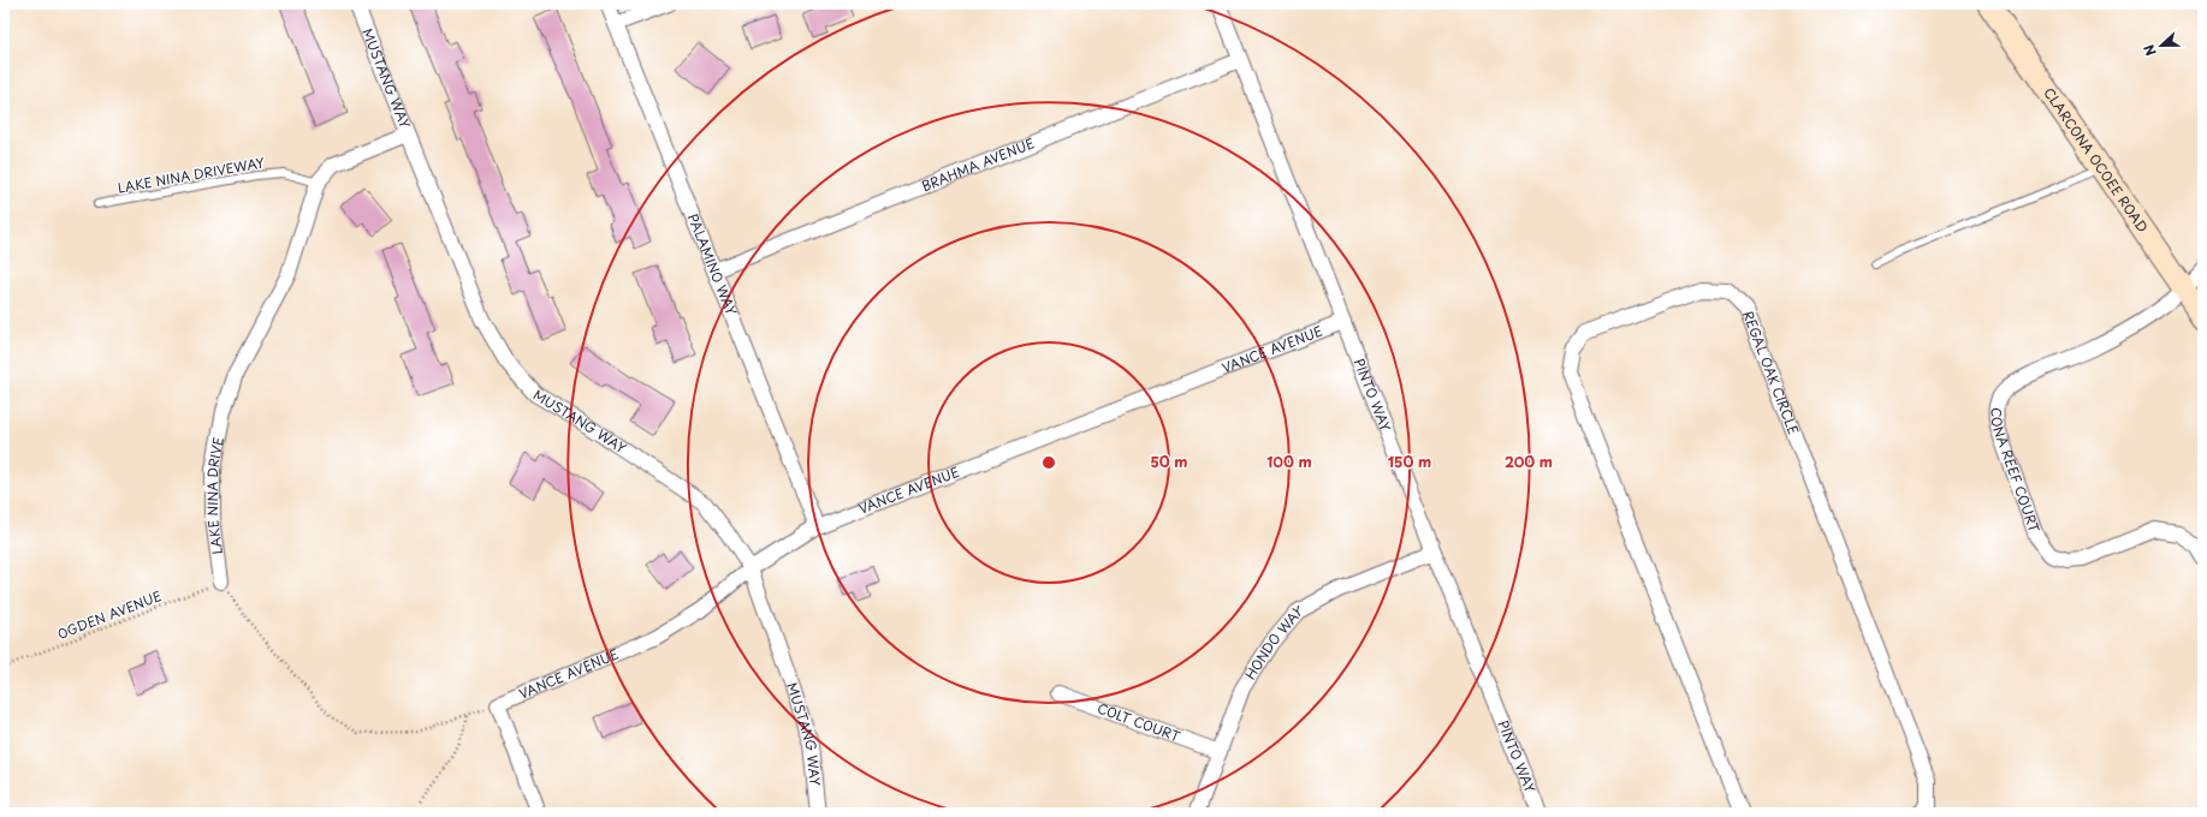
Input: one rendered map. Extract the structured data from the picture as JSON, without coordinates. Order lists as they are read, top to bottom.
{
  "streets": {
    "main road": ["CLARCONA OCOEE ROAD"],
    "street": [
      "MUSTANG WAY",
      "BRAHMA AVENUE",
      "PALAMINO WAY",
      "VANCE AVENUE",
      "REGAL OAK CIRCLE",
      "PINTO WAY",
      "CONA REEF COURT",
      "LAKE NINA DRIVE",
      "HONDO WAY",
      "COLT COURT"
    ],
    "lane": ["LAKE NINA DRIVEWAY"],
    "path": ["OGDEN AVENUE"]
  },
  "crossings": [
    ["MUSTANG WAY", "VANCE AVENUE"],
    ["MUSTANG WAY", "LAKE NINA DRIVE"],
    ["CLARCONA OCOEE ROAD", "CONA REEF COURT"],
    ["BRAHMA AVENUE", "PALAMINO WAY"],
    ["BRAHMA AVENUE", "PINTO WAY"],
    ["LAKE NINA DRIVEWAY", "LAKE NINA DRIVE"],
    ["PALAMINO WAY", "VANCE AVENUE"],
    ["VANCE AVENUE", "PINTO WAY"],
    ["PINTO WAY", "HONDO WAY"],
    ["LAKE NINA DRIVE", "OGDEN AVENUE"],
    ["HONDO WAY", "COLT COURT"]
  ],
  "north": "left",
  "rings": [
    "50 m",
    "100 m",
    "150 m",
    "200 m"
  ]
}
